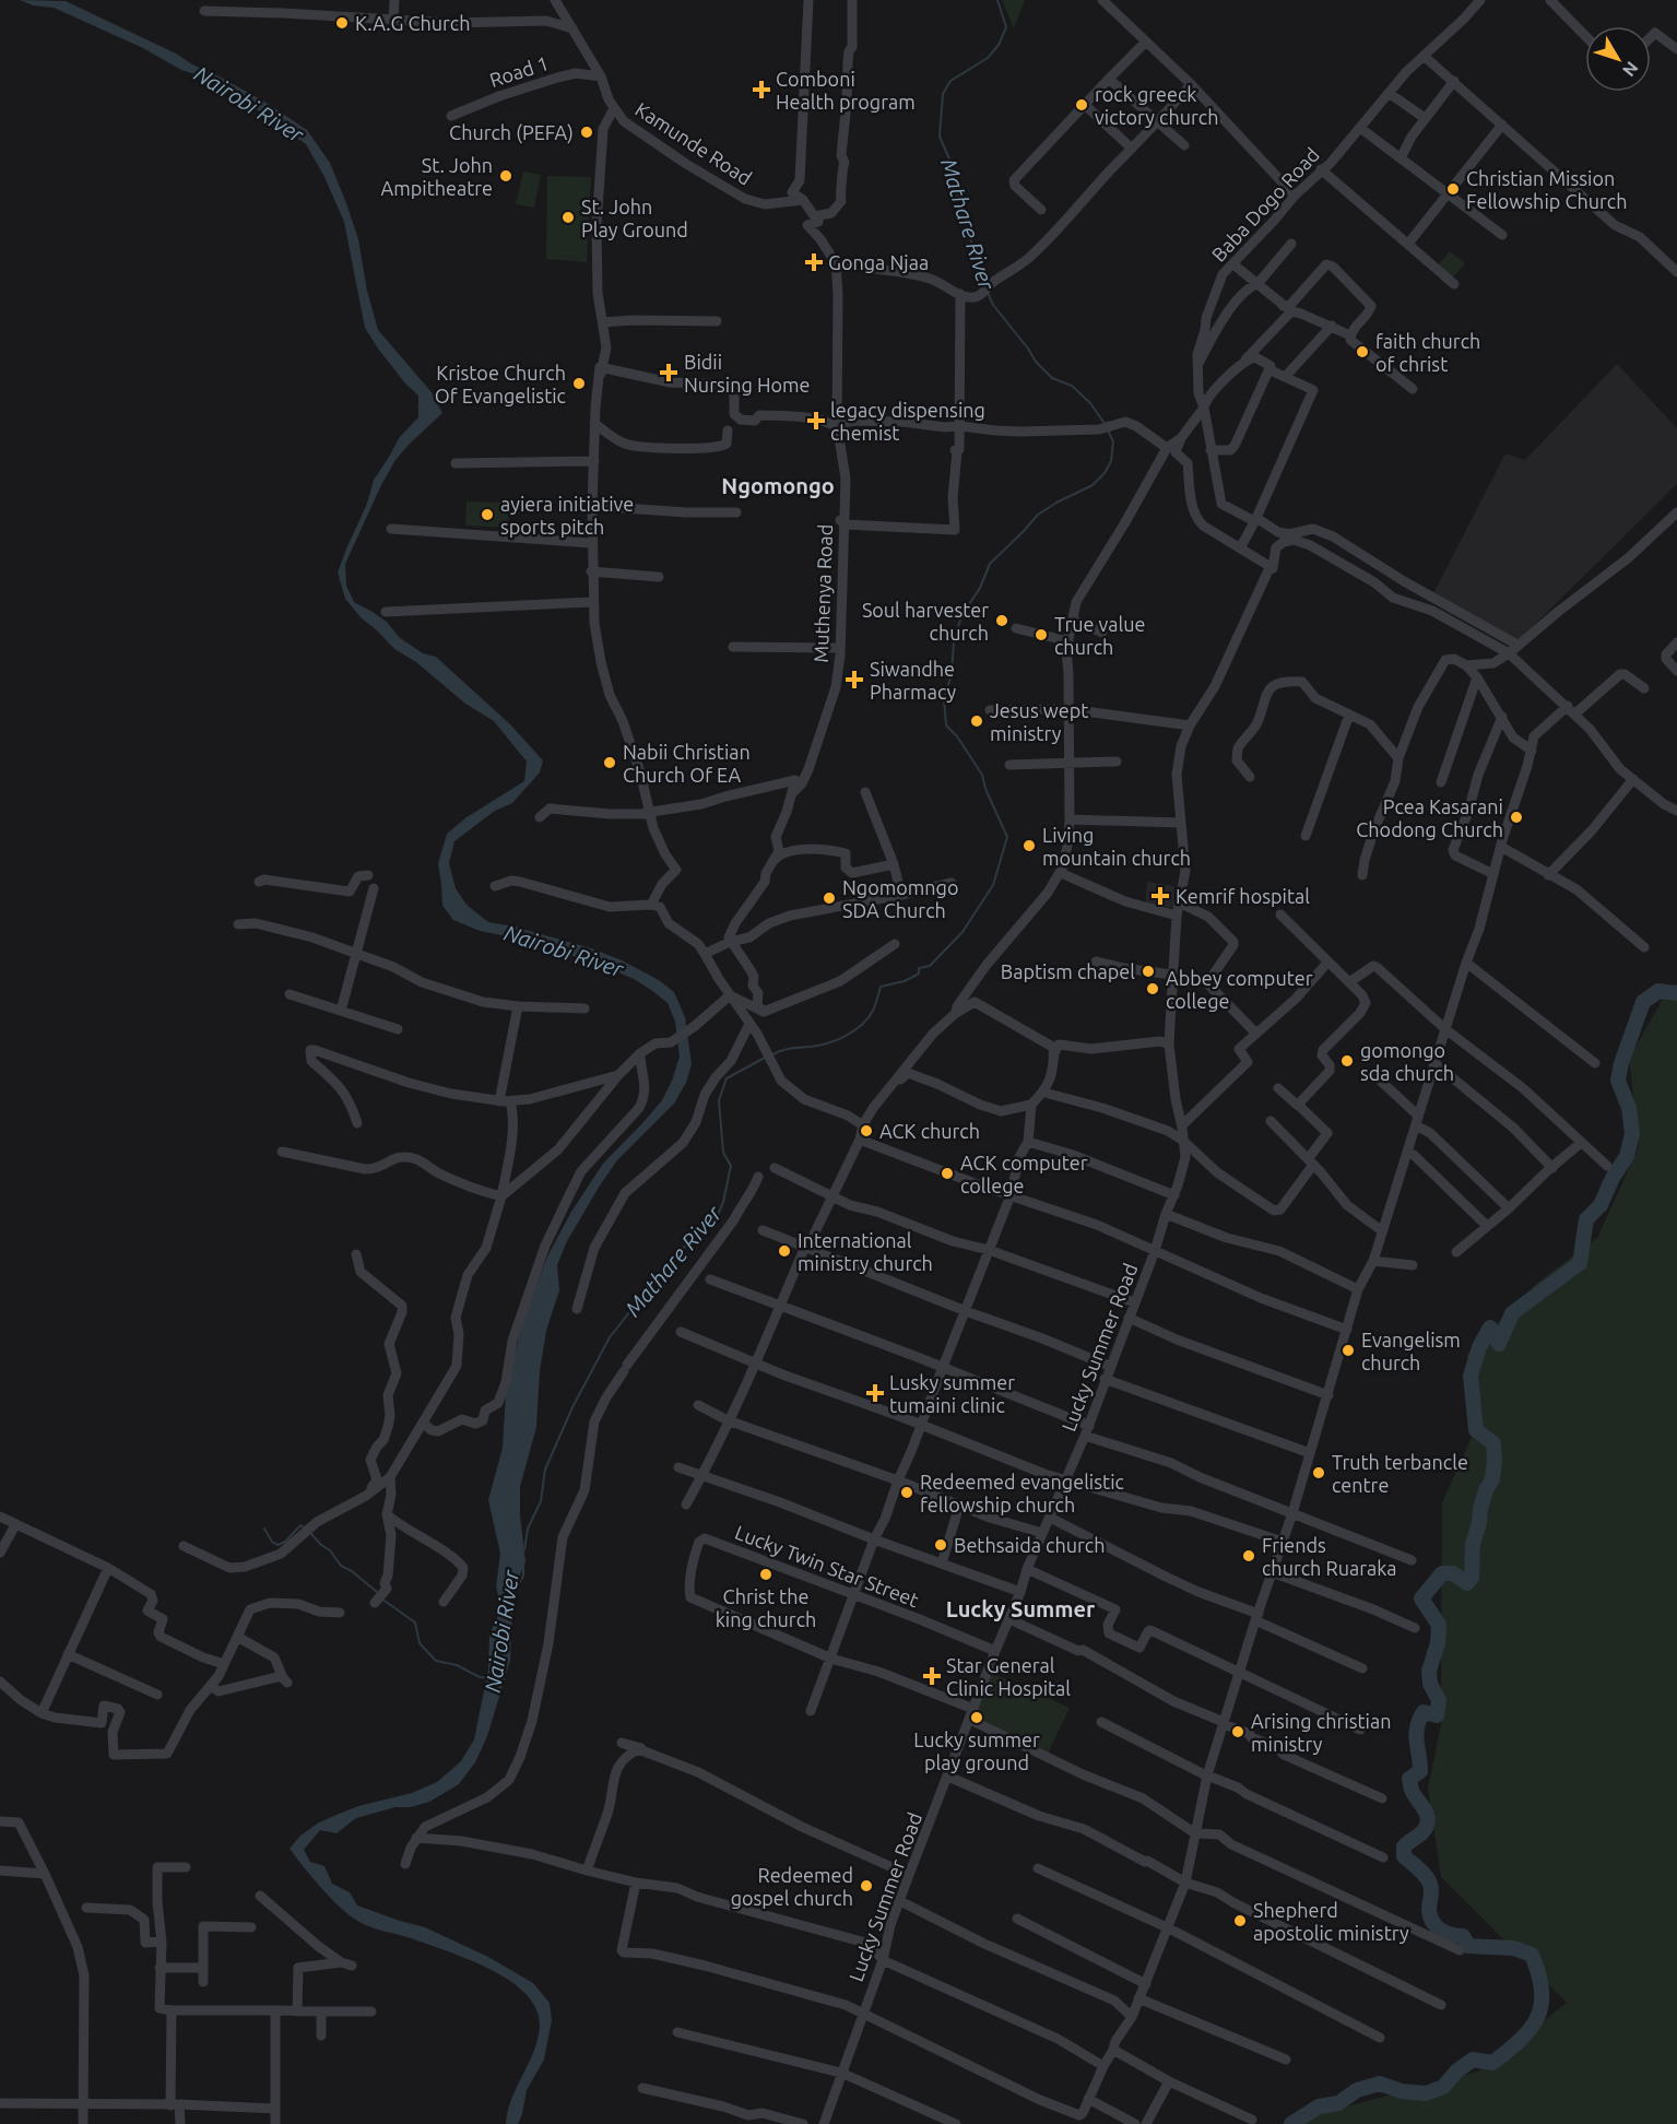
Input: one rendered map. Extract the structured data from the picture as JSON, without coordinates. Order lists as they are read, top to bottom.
{
  "streets": {
    "street": [
      "Road 1",
      "Kamunde Road",
      "Baba Dogo Road",
      "Muthenya Road",
      "Lucky Summer Road",
      "Lucky Twin Star Street"
    ]
  },
  "crossings": [
    ["Road 1", "Kamunde Road"],
    ["Lucky Summer Road", "Lucky Twin Star Street"]
  ],
  "districts": ["Ngomongo", "Lucky Summer"],
  "water": ["Nairobi River", "Mathare River"],
  "places": {
    "other": [
      "K.A.G Church",
      "rock greeck victory church",
      "Church (PEFA)",
      "St. John Ampitheatre",
      "Christian Mission Fellowship Church",
      "St. John Play Ground",
      "faith church of christ",
      "Kristoe Church Of Evangelistic",
      "ayiera initiative sports pitch",
      "Soul harvester church",
      "True value church",
      "Jesus wept ministry",
      "Nabii Christian Church Of EA",
      "Pcea Kasarani Chodong Church",
      "Living mountain church",
      "Ngomomngo SDA Church",
      "Baptism chapel",
      "Abbey computer college",
      "gomongo sda church",
      "ACK church",
      "ACK computer college",
      "International ministry church",
      "Evangelism church",
      "Truth terbancle centre",
      "Redeemed evangelistic fellowship church",
      "Bethsaida church",
      "Friends church Ruaraka",
      "Christ the king church",
      "Lucky summer play ground",
      "Arising christian ministry",
      "Redeemed gospel church",
      "Shepherd apostolic ministry"
    ],
    "health": [
      "Comboni Health program",
      "Gonga Njaa",
      "Bidii Nursing Home",
      "legacy dispensing chemist",
      "Siwandhe Pharmacy",
      "Kemrif hospital",
      "Lusky summer tumaini clinic",
      "Star General Clinic Hospital"
    ]
  },
  "north": "bottom right"
}
